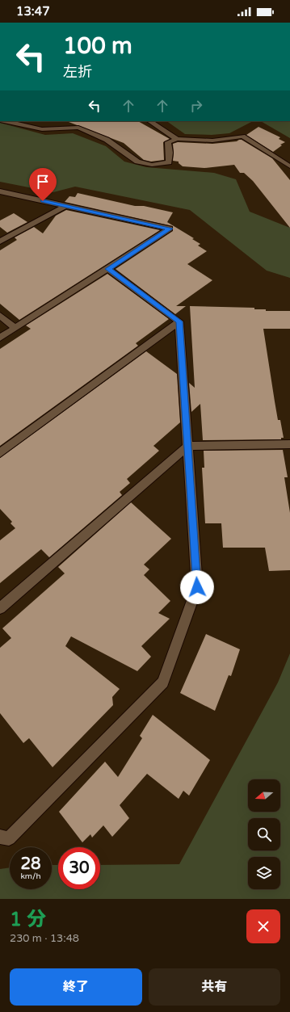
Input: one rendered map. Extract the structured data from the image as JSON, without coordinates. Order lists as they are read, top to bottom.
{
  "north": "left",
  "page": {
    "status": "13:47",
    "turn": ["100 m", "左折"],
    "speed": "28 km/h",
    "limit": "30",
    "heading": ["1 分", "230 m · 13:48"],
    "buttons": ["終了", "共有"]
  }
}
